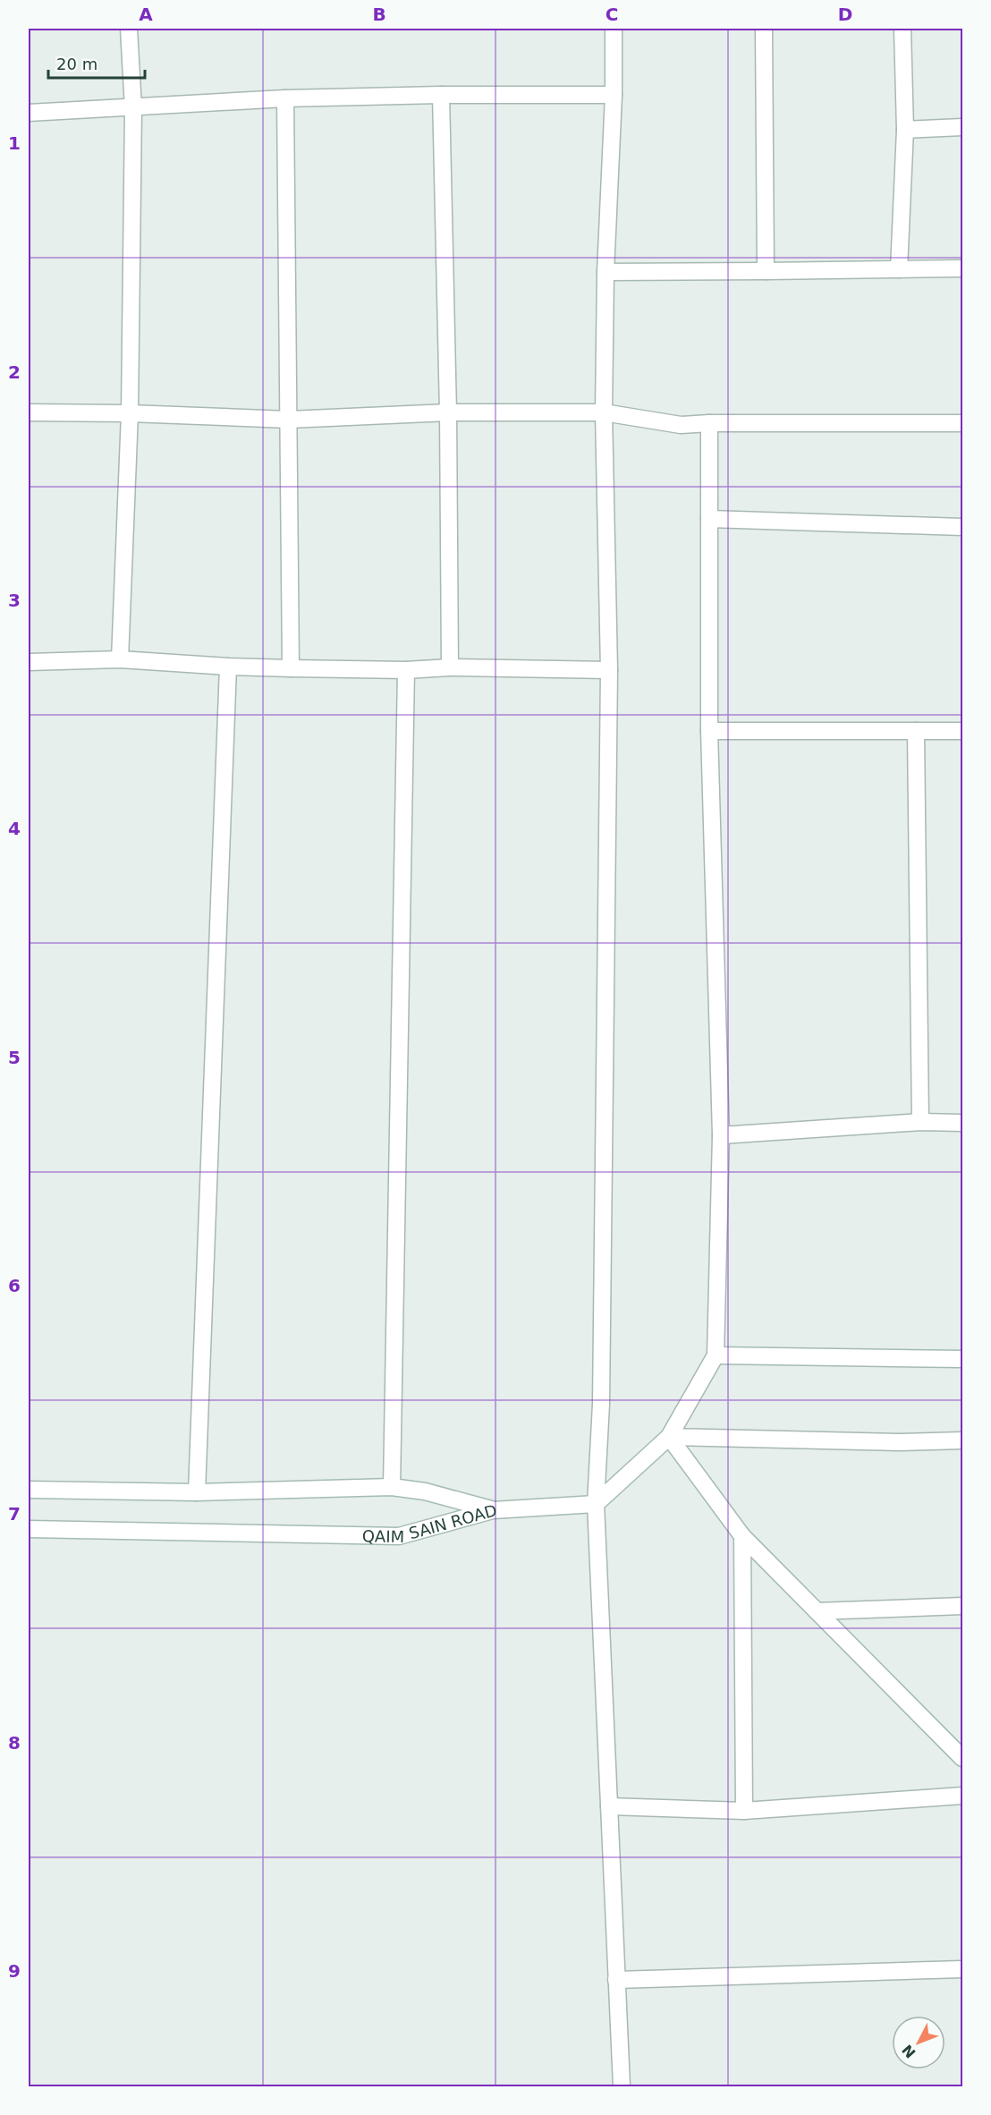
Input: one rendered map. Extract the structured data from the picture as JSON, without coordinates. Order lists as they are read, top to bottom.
{
  "streets": {
    "street": ["QAIM SAIN ROAD"]
  },
  "scale_bar": "20 m",
  "north": "bottom left",
  "grid": {
    "columns": [
      "A",
      "B",
      "C",
      "D"
    ],
    "rows": [
      "1",
      "2",
      "3",
      "4",
      "5",
      "6",
      "7",
      "8",
      "9"
    ]
  }
}
